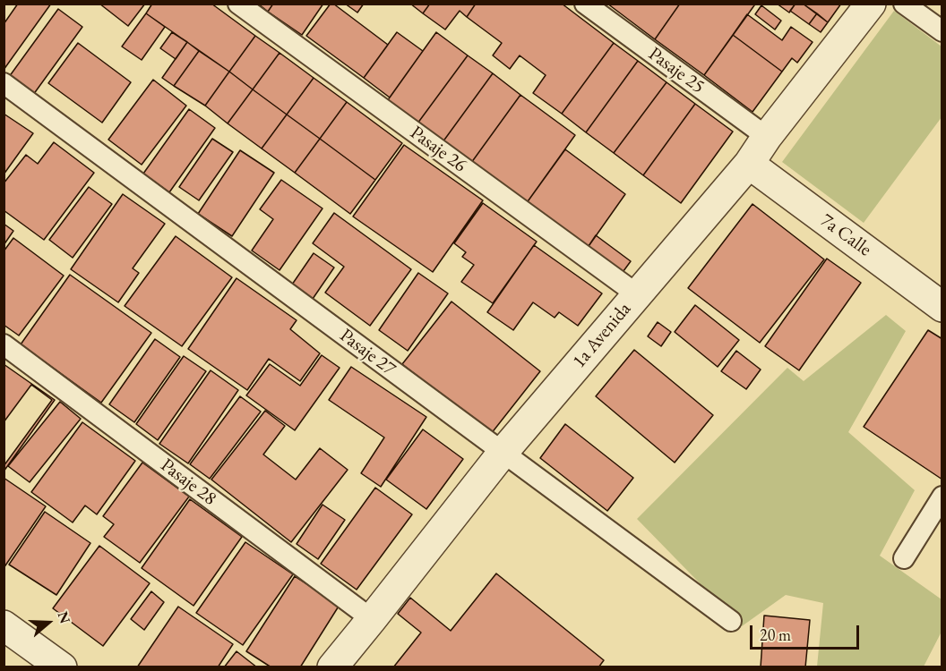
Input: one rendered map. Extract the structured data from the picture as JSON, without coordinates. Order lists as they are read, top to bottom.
{
  "streets": {
    "street": ["7a Calle", "1a Avenida"],
    "lane": [
      "Pasaje 25",
      "Pasaje 26",
      "Pasaje 27",
      "Pasaje 28"
    ]
  },
  "crossings": [
    ["Pasaje 25", "1a Avenida"],
    ["Pasaje 26", "1a Avenida"],
    ["7a Calle", "1a Avenida"],
    ["1a Avenida", "Pasaje 27"],
    ["1a Avenida", "Pasaje 28"]
  ],
  "scale_bar": "20 m",
  "north": "right"
}
